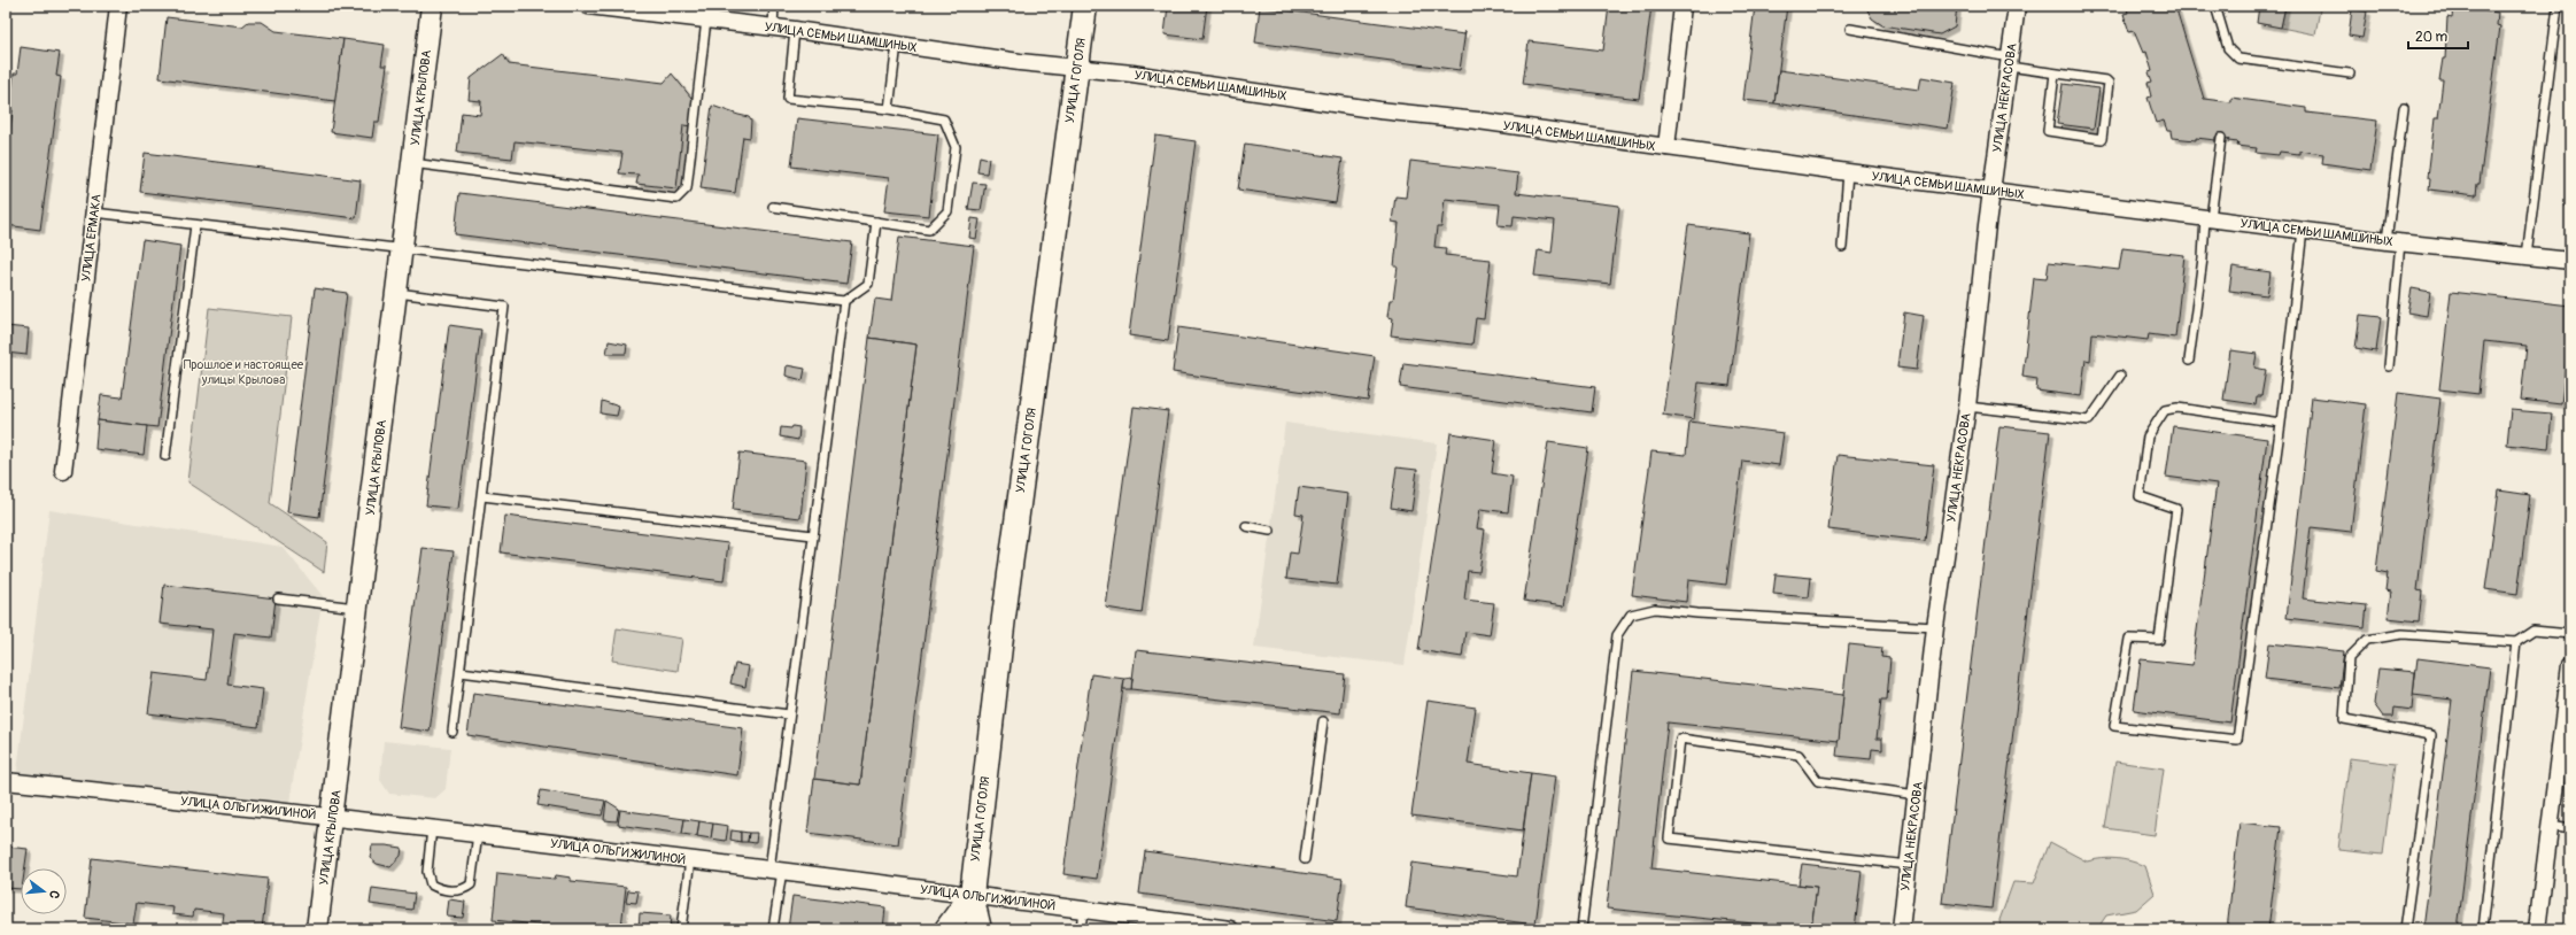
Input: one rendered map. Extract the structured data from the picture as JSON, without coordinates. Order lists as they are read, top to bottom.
{
  "streets": {
    "main road": ["УЛИЦА ГОГОЛЯ"],
    "street": [
      "УЛИЦА СЕМЬИ ШАМШИНЫХ",
      "УЛИЦА КРЫЛОВА",
      "УЛИЦА НЕКРАСОВА",
      "УЛИЦА ЕРМАКА",
      "УЛИЦА ОЛЬГИ ЖИЛИНОЙ"
    ]
  },
  "crossings": [
    ["УЛИЦА СЕМЬИ ШАМШИНЫХ", "УЛИЦА ГОГОЛЯ"],
    ["УЛИЦА СЕМЬИ ШАМШИНЫХ", "УЛИЦА НЕКРАСОВА"],
    ["УЛИЦА ГОГОЛЯ", "УЛИЦА ОЛЬГИ ЖИЛИНОЙ"],
    ["УЛИЦА КРЫЛОВА", "УЛИЦА ОЛЬГИ ЖИЛИНОЙ"]
  ],
  "parks": ["Прошлое и настоящее улицы Крылова"],
  "scale_bar": "20 m",
  "north": "right"
}
